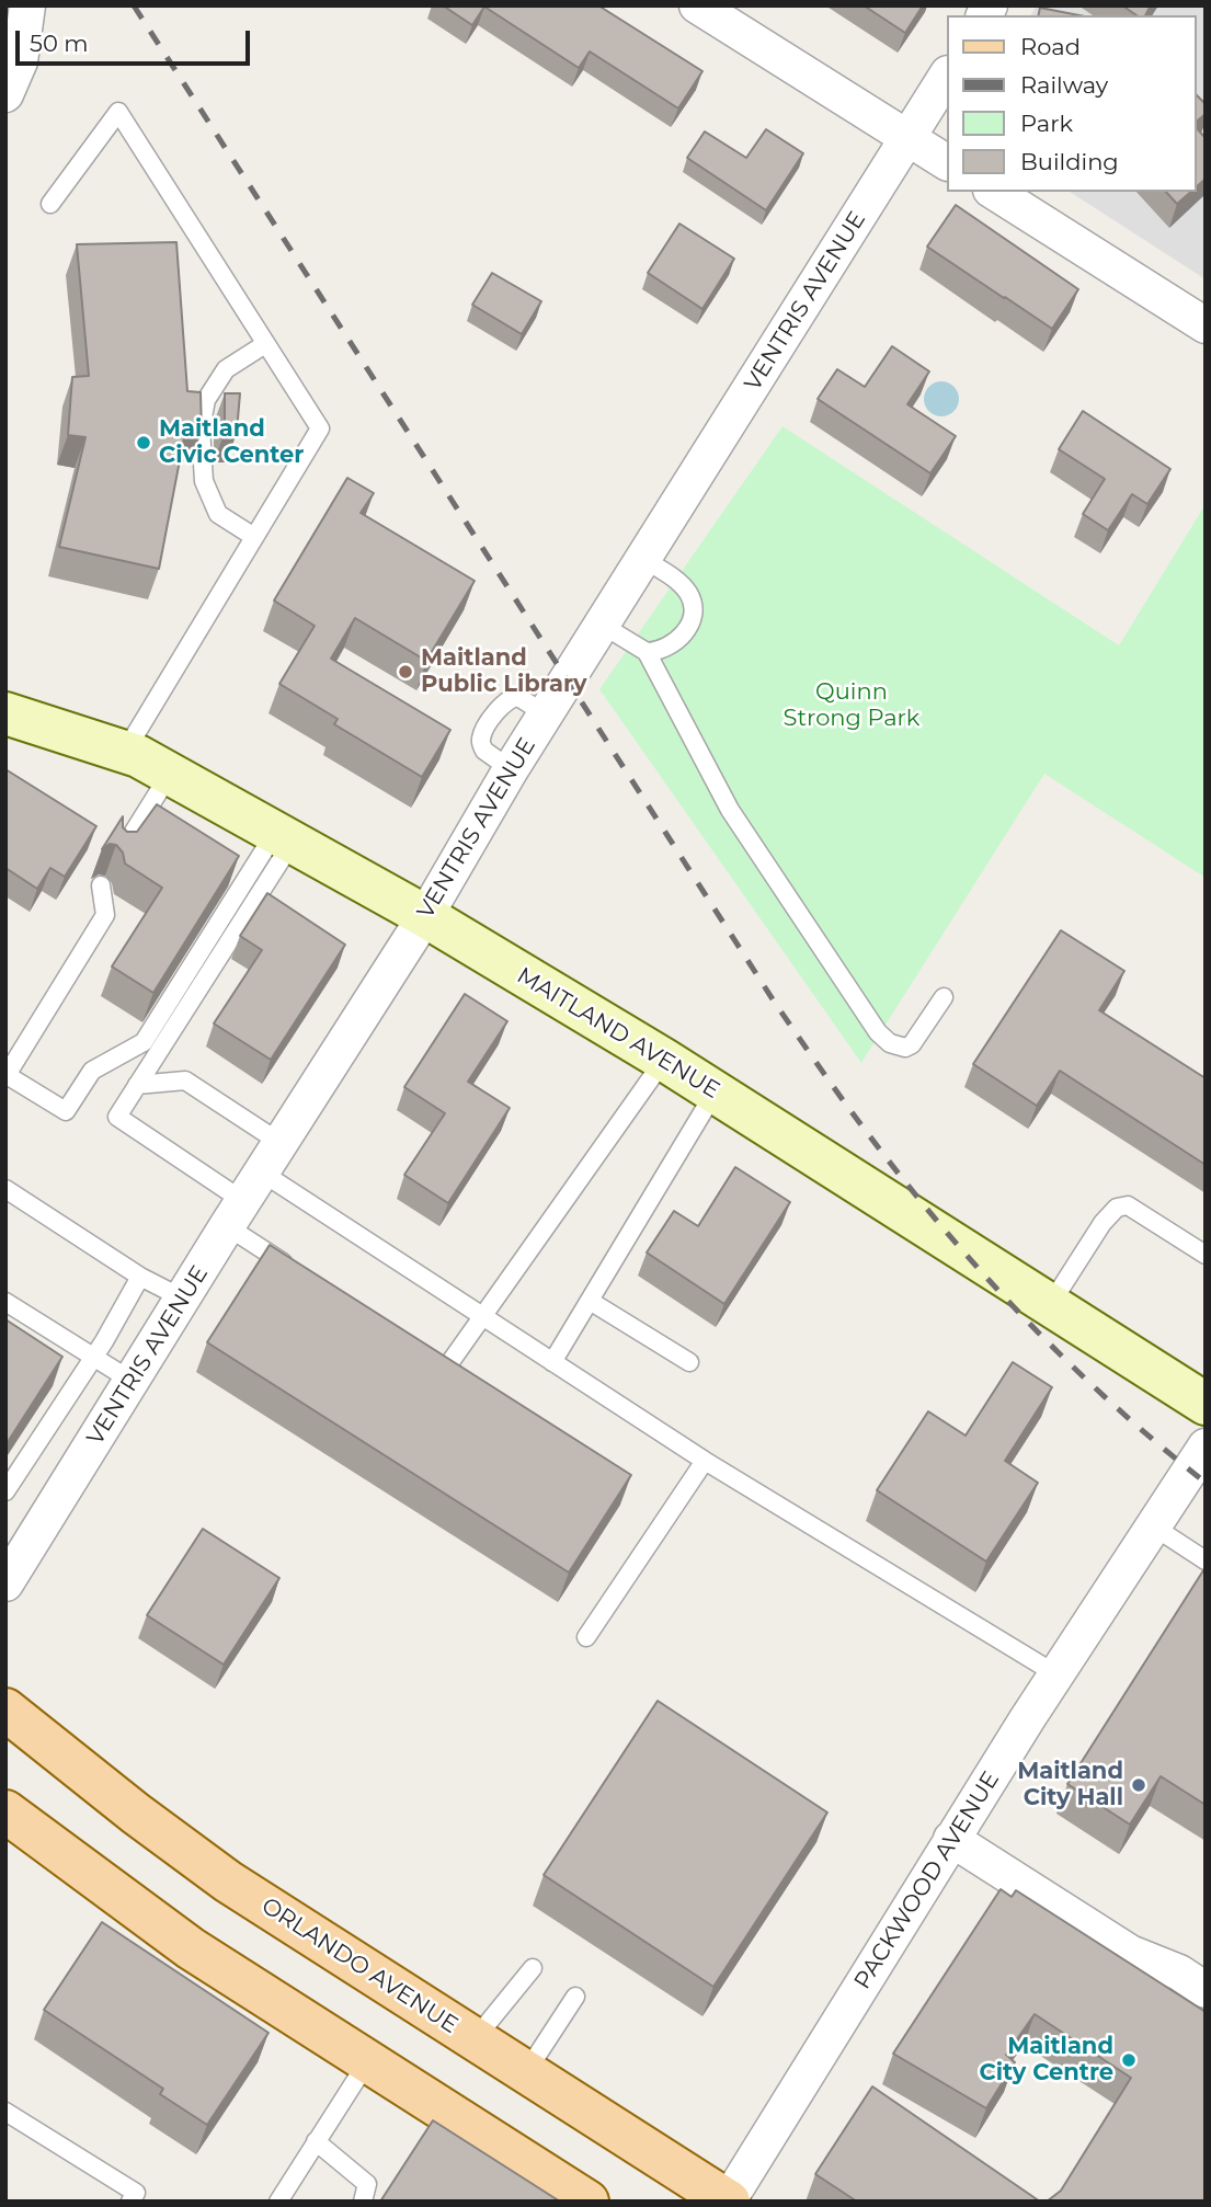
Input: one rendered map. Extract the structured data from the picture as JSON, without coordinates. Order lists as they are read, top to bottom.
{
  "streets": {
    "main road": ["MAITLAND AVENUE", "ORLANDO AVENUE"],
    "street": ["VENTRIS AVENUE", "PACKWOOD AVENUE"]
  },
  "crossings": [
    ["VENTRIS AVENUE", "MAITLAND AVENUE"],
    ["PACKWOOD AVENUE", "ORLANDO AVENUE"]
  ],
  "parks": ["Quinn Strong Park"],
  "places": [
    "Maitland Civic Center",
    "Maitland Public Library",
    "Maitland City Hall",
    "Maitland City Centre"
  ],
  "legend": [
    "Road",
    "Railway",
    "Park",
    "Building"
  ],
  "scale_bar": "50 m"
}
